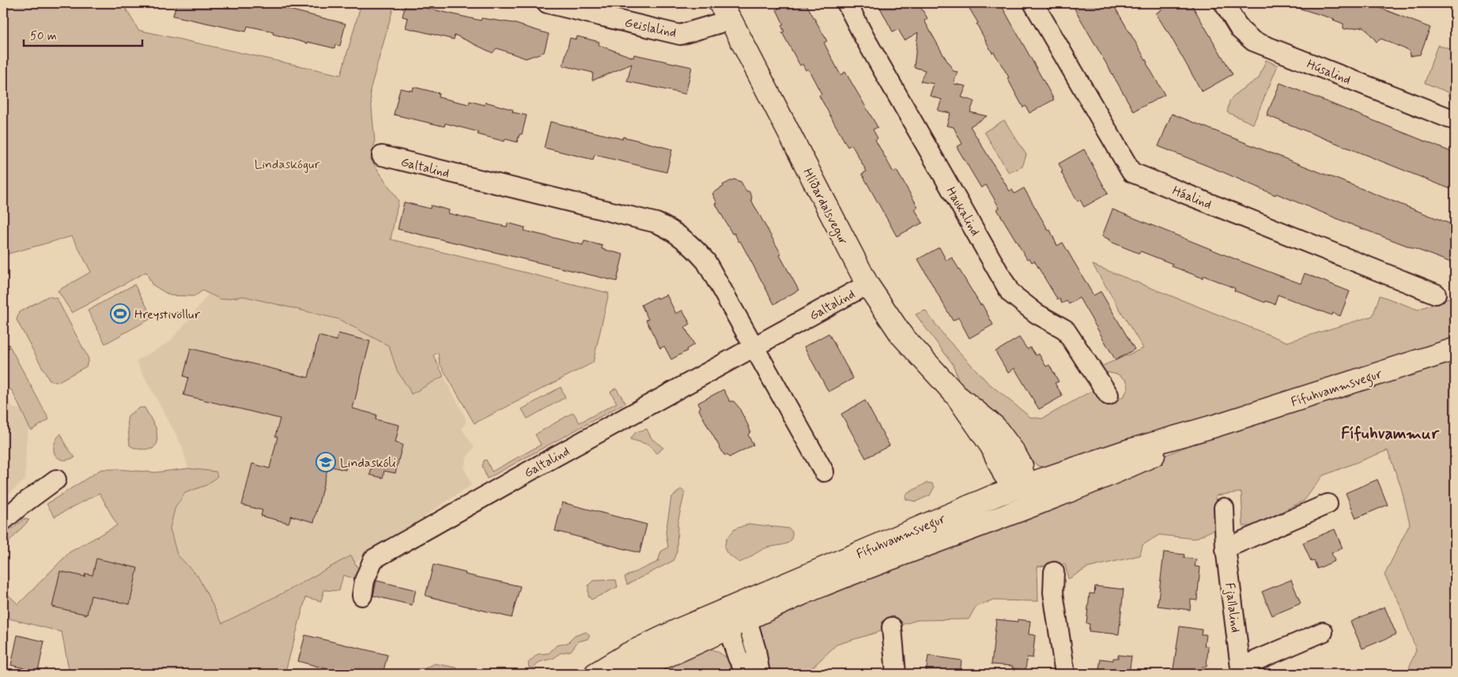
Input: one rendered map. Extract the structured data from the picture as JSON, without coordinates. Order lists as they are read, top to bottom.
{
  "streets": {
    "main road": ["Hlíðardalsvegur", "Fífuhvammsvegur"],
    "street": [
      "Geislalind",
      "Húsalind",
      "Galtalind",
      "Háalind",
      "Haukalind",
      "Fjallalind"
    ]
  },
  "crossings": [
    ["Geislalind", "Hlíðardalsvegur"],
    ["Galtalind", "Hlíðardalsvegur"],
    ["Hlíðardalsvegur", "Fífuhvammsvegur"]
  ],
  "districts": ["Fífuhvammur"],
  "parks": ["Lindaskógur"],
  "places": {
    "sports": ["Hreystivöllur"],
    "school or university": ["Lindaskóli"]
  },
  "scale_bar": "50 m"
}
